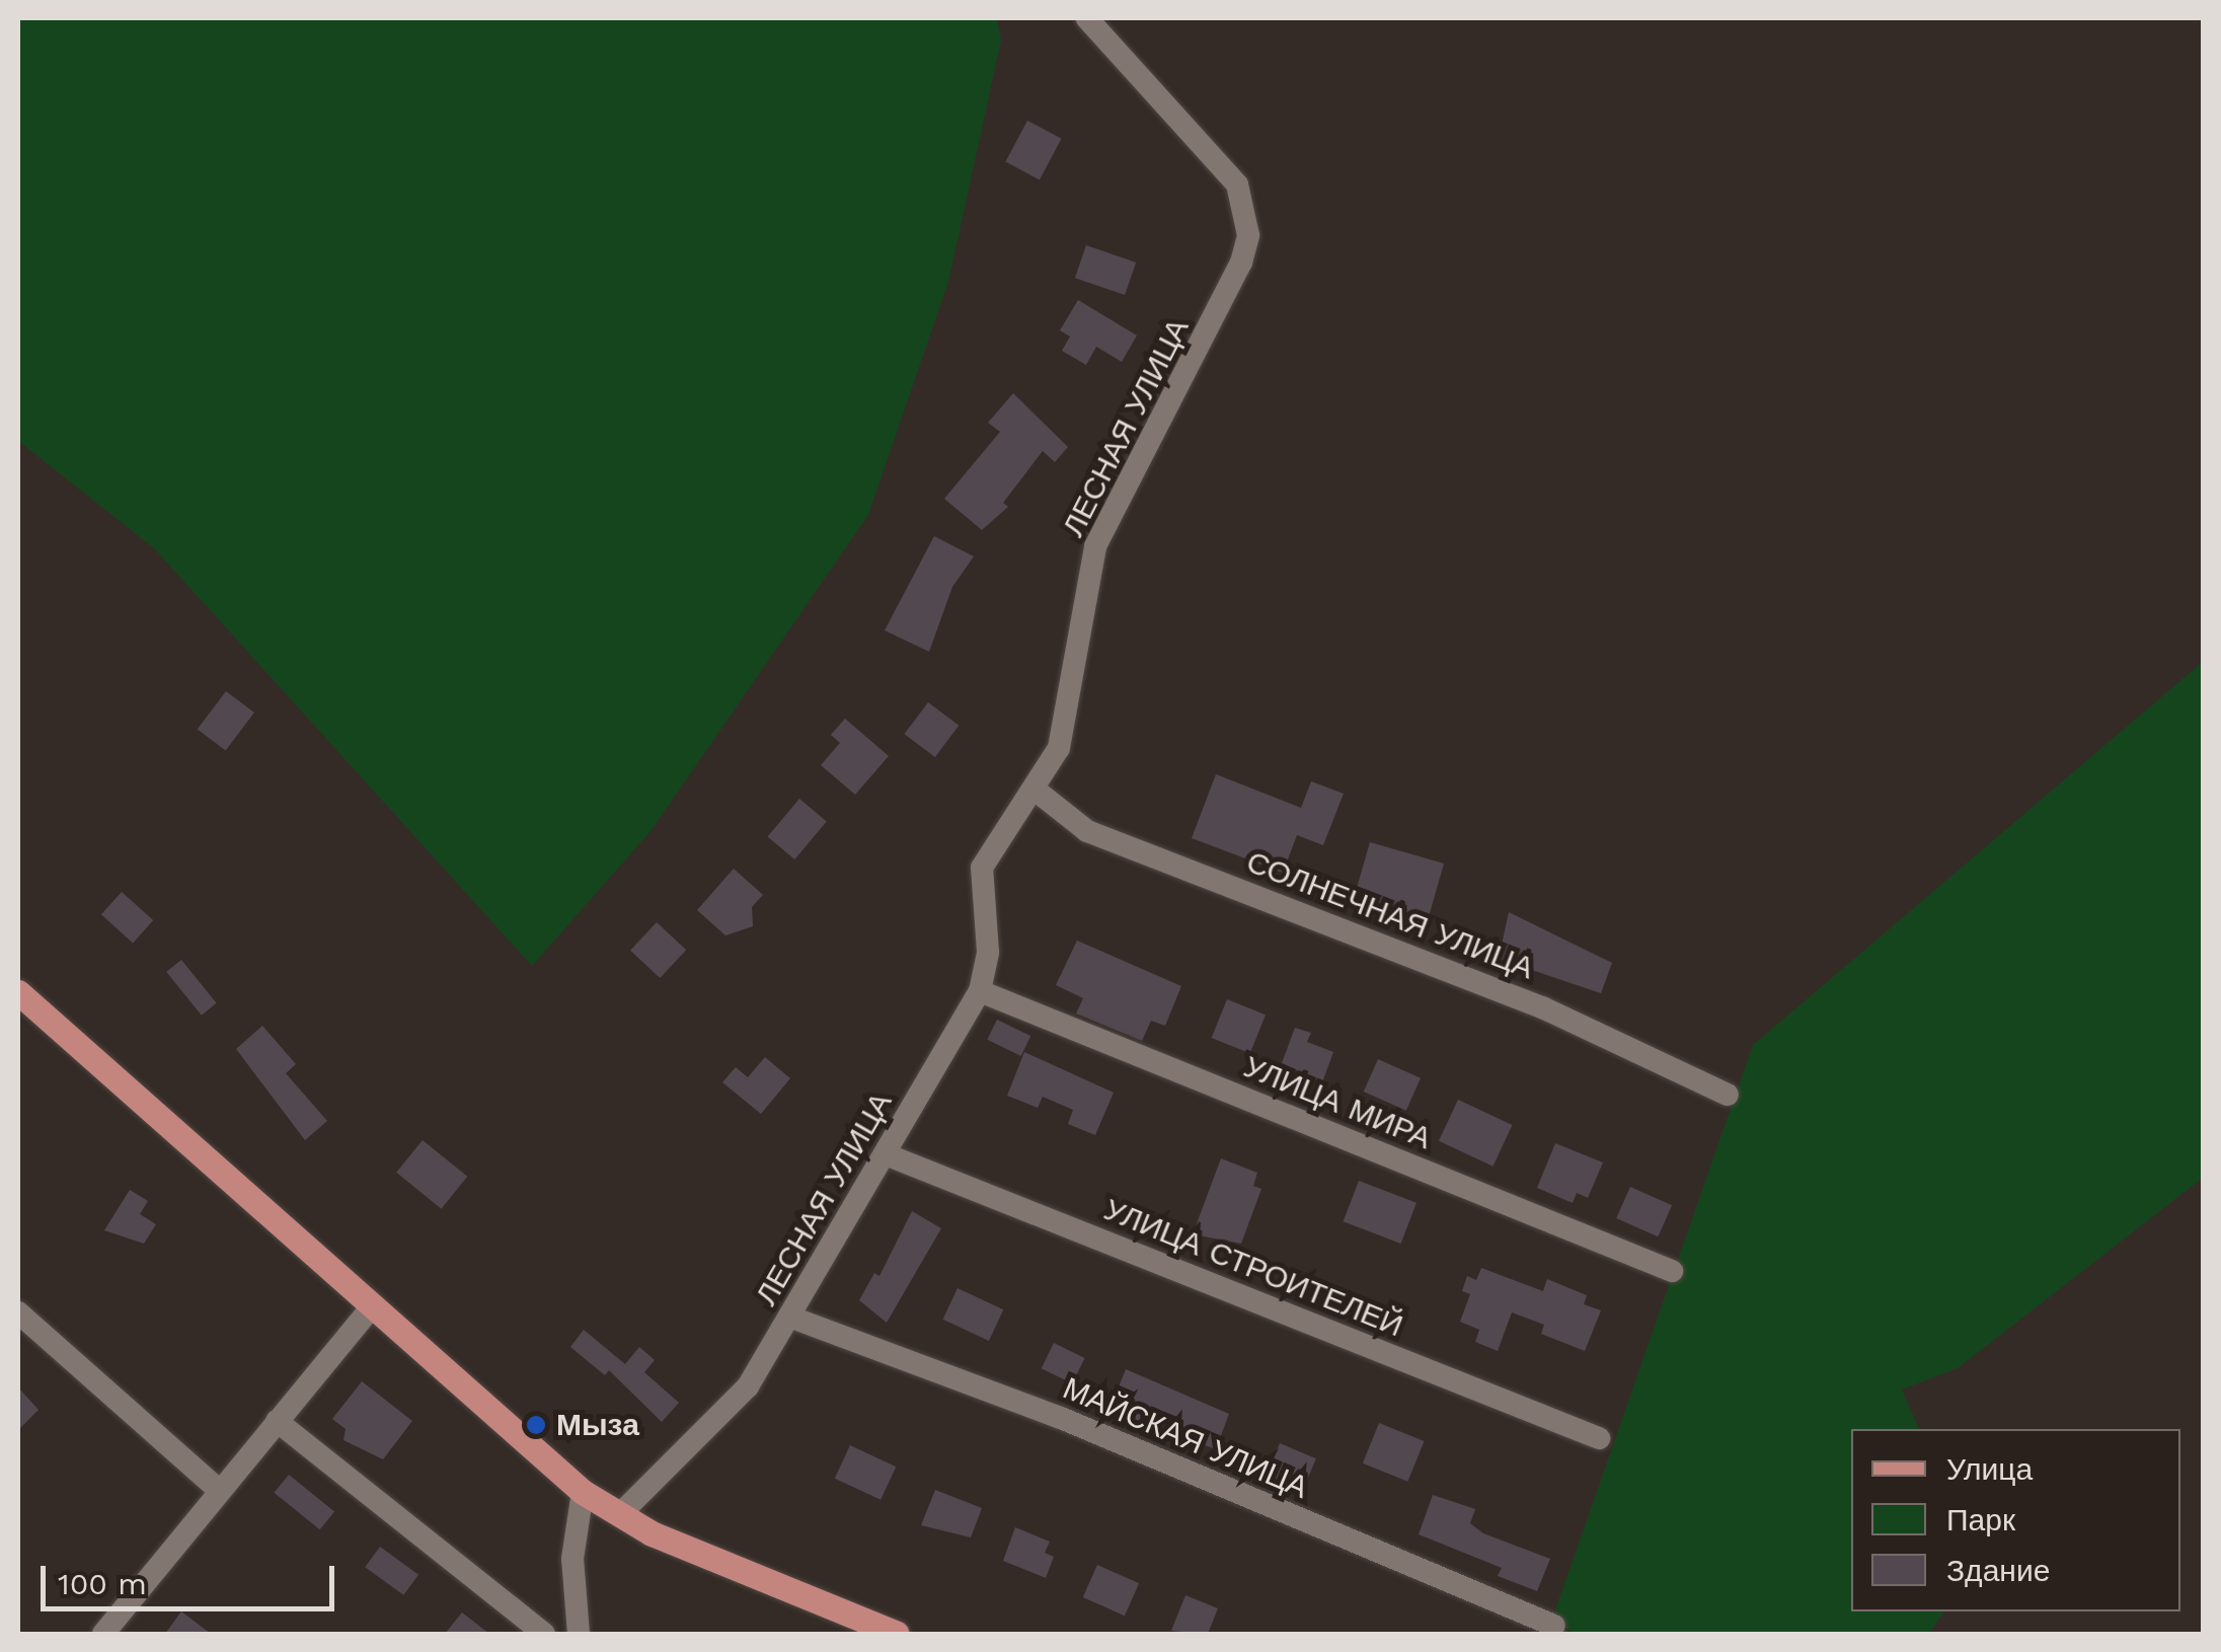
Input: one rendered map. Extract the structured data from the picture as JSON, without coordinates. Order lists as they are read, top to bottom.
{
  "streets": {
    "street": [
      "ЛЕСНАЯ УЛИЦА",
      "СОЛНЕЧНАЯ УЛИЦА",
      "УЛИЦА МИРА",
      "УЛИЦА СТРОИТЕЛЕЙ",
      "МАЙСКАЯ УЛИЦА"
    ]
  },
  "crossings": [
    ["ЛЕСНАЯ УЛИЦА", "СОЛНЕЧНАЯ УЛИЦА"],
    ["ЛЕСНАЯ УЛИЦА", "УЛИЦА МИРА"],
    ["ЛЕСНАЯ УЛИЦА", "УЛИЦА СТРОИТЕЛЕЙ"],
    ["ЛЕСНАЯ УЛИЦА", "МАЙСКАЯ УЛИЦА"]
  ],
  "places": ["Мыза"],
  "legend": ["Улица", "Парк", "Здание"],
  "scale_bar": "100 m"
}
